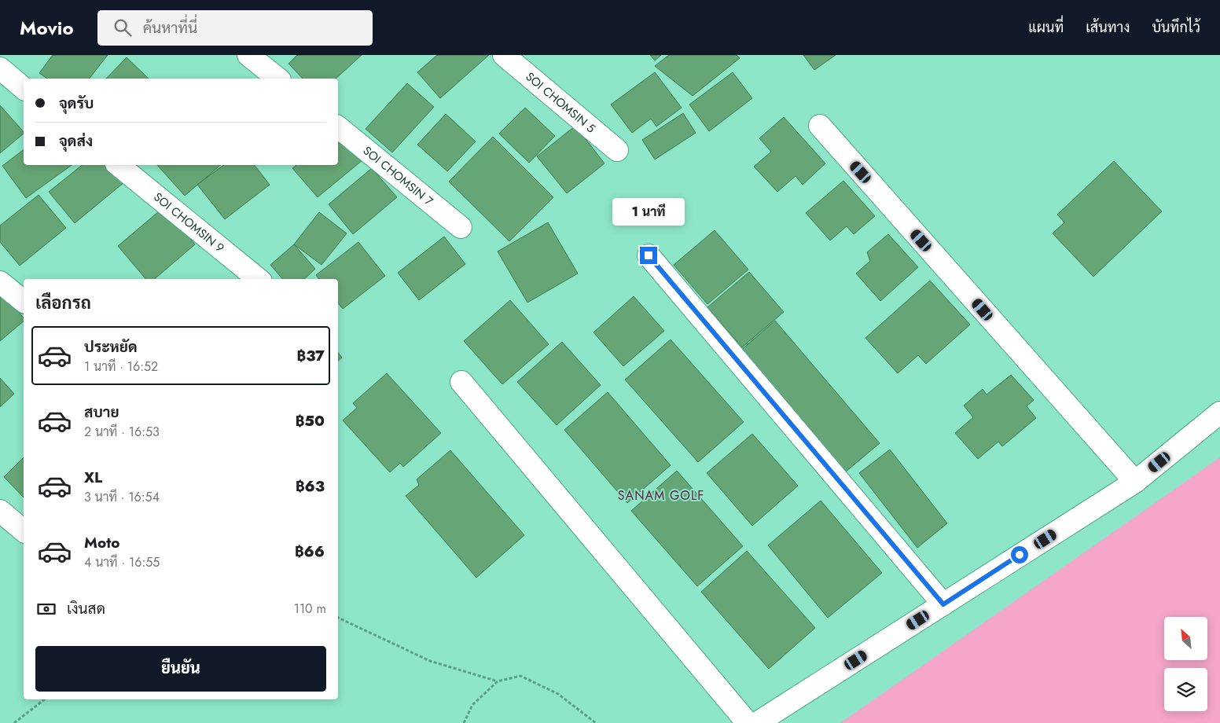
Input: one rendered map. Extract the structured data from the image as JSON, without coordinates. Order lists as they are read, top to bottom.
{
  "streets": {
    "street": ["SOI CHOMSIN 5", "SOI CHOMSIN 7", "SOI CHOMSIN 9"]
  },
  "districts": ["SANAM GOLF"],
  "north": "top left",
  "page": {
    "header": "Movio",
    "search": "ค้นหาที่นี่",
    "nav": ["แผนที่", "เส้นทาง", "บันทึกไว้"],
    "banner": ["จุดรับ", "จุดส่ง"],
    "bubble": "1 นาที",
    "heading": "เลือกรถ",
    "list": [
      {
        "name": "ประหยัด",
        "note": "1 นาที · 16:52",
        "value": "฿37"
      },
      {
        "name": "สบาย",
        "note": "2 นาที · 16:53",
        "value": "฿50"
      },
      {
        "name": "XL",
        "note": "3 นาที · 16:54",
        "value": "฿63"
      },
      {
        "name": "Moto",
        "note": "4 นาที · 16:55",
        "value": "฿66"
      }
    ],
    "pay": ["เงินสด", "110 m"],
    "buttons": "ยืนยัน"
  }
}
